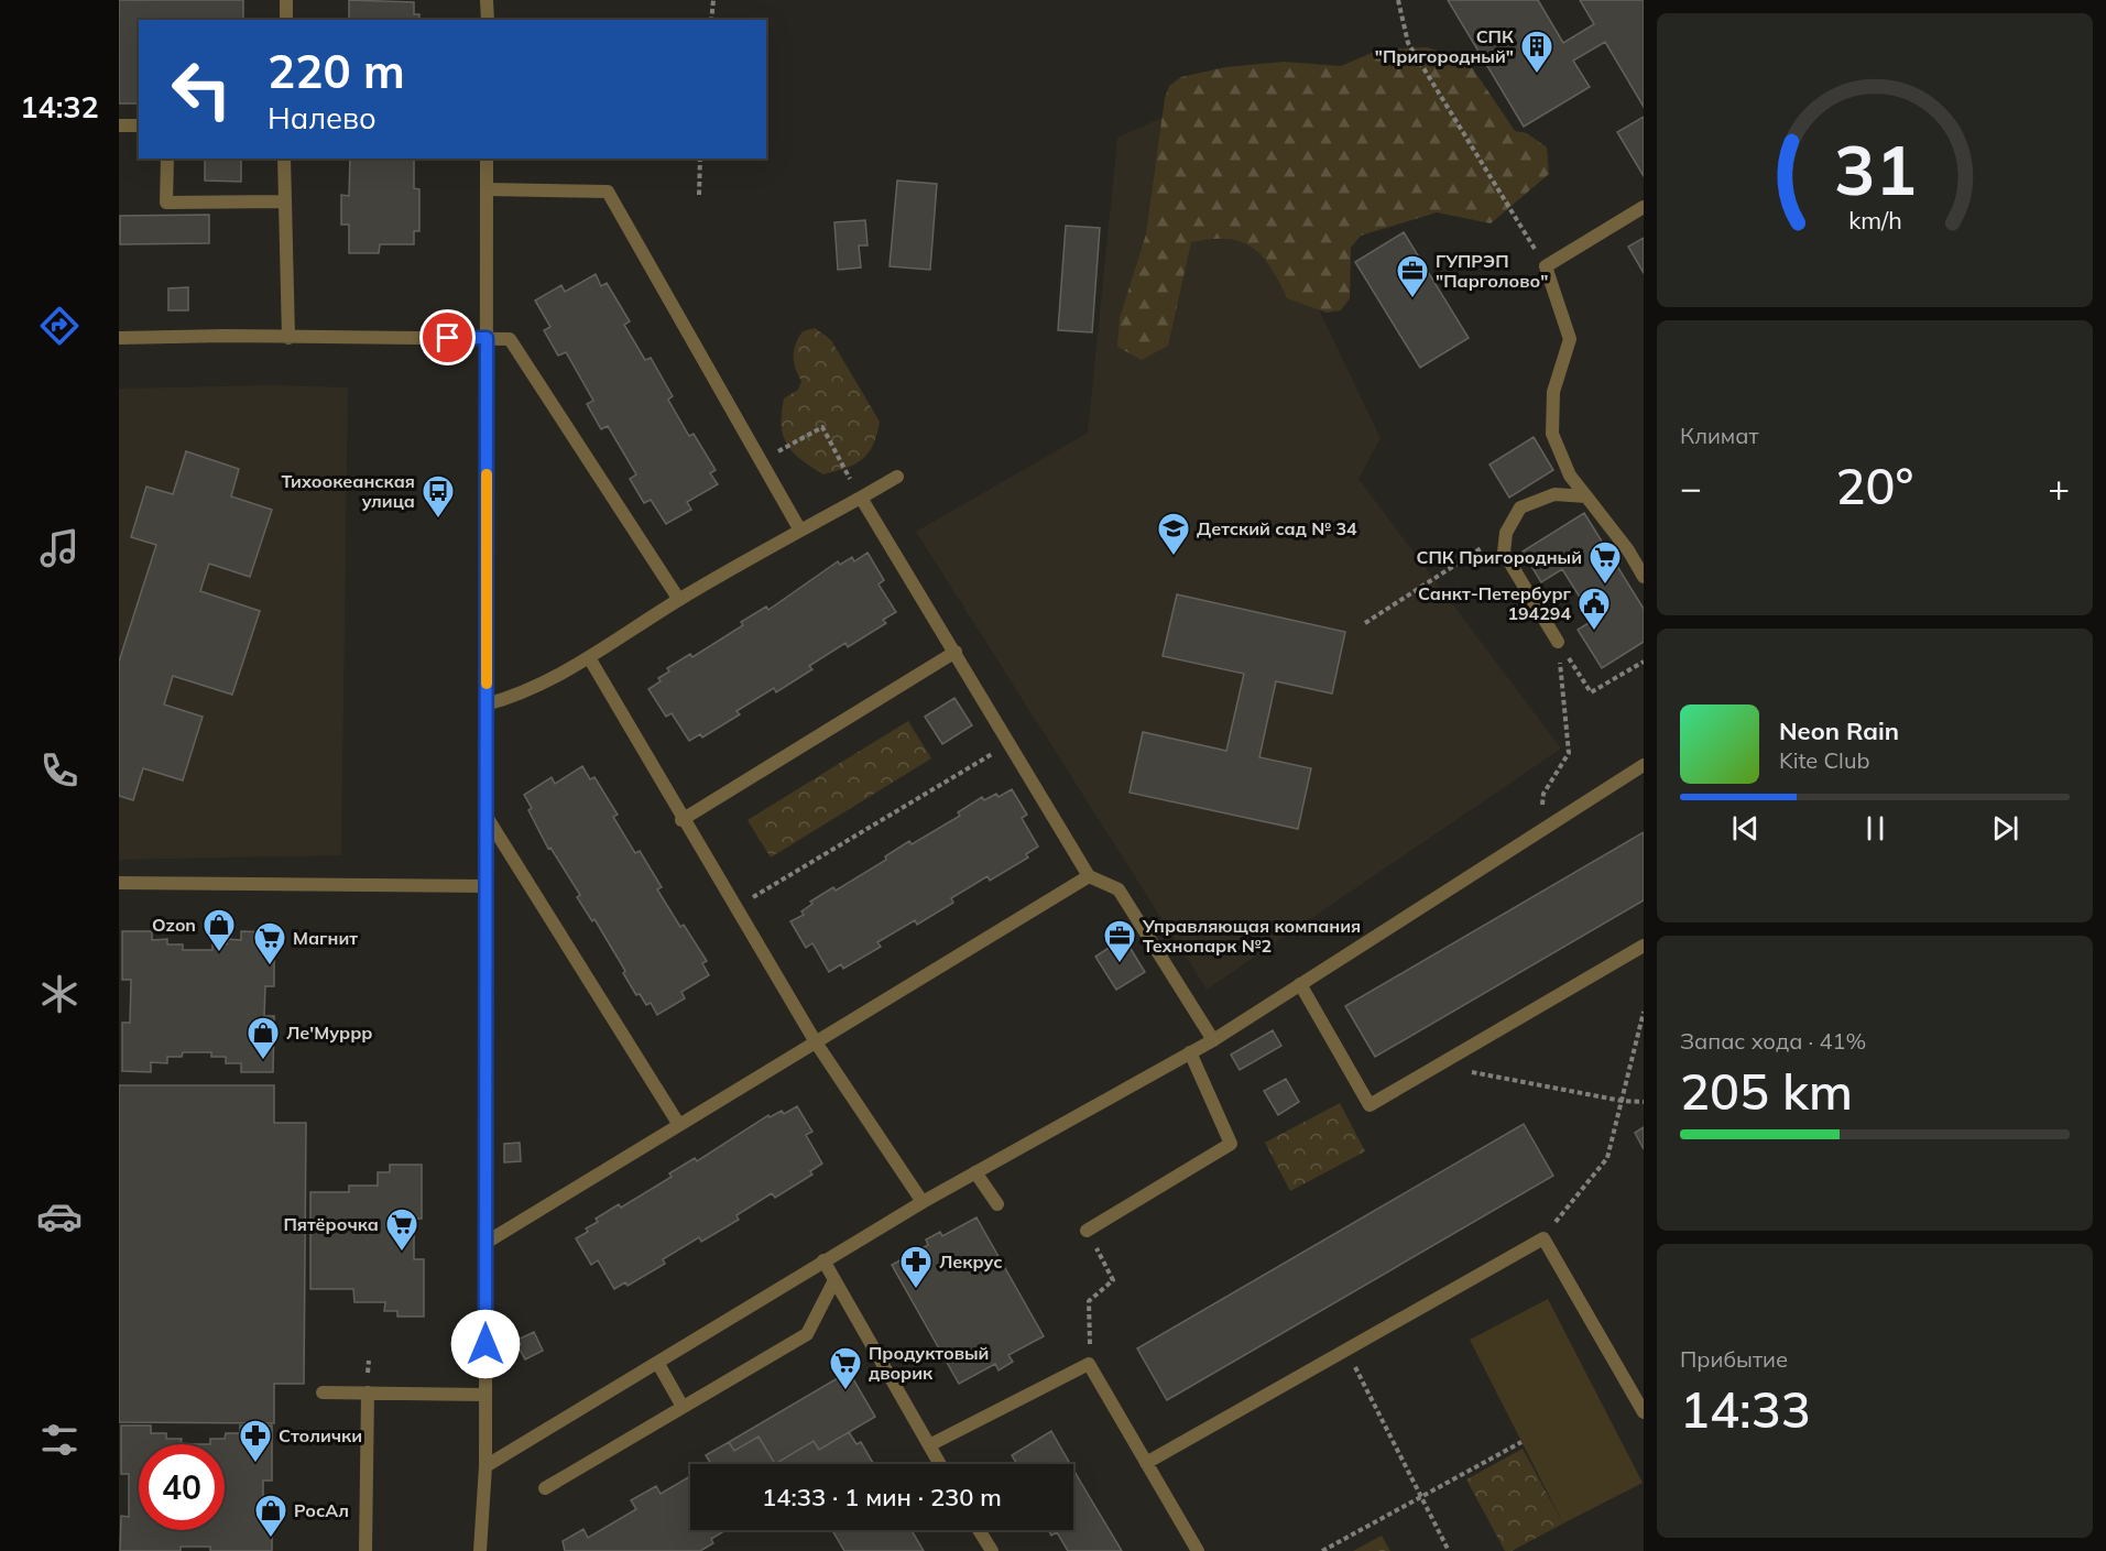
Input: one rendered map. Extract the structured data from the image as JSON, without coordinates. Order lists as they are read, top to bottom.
{
  "places": {
    "building": ["СПК \"Пригородный\""],
    "office": ["ГУПРЭП \"Парголово\"", "Управляющая компания Технопарк №2"],
    "bus stop": ["Тихоокеанская улица"],
    "school or university": ["Детский сад № 34"],
    "supermarket": [
      "СПК Пригородный",
      "Магнит",
      "Пятёрочка",
      "Продуктовый дворик"
    ],
    "public building": ["Санкт-Петербург 194294"],
    "shop": ["Ozon", "Ле'Муррр", "РосАл"],
    "pharmacy": ["Лекрус", "Столички"]
  },
  "page": {
    "tabs": "14:32",
    "turn": ["220 m", "Налево"],
    "tile": [
      "Климат",
      ["Запас хода · 41%", "205 km"],
      ["Прибытие", "14:33"]
    ],
    "heat": ["−", "20°", "+"],
    "song": ["Neon Rain", "Kite Club"],
    "limit": "40",
    "trip": "14:33 · 1 мин · 230 m",
    "gauge": ["31", "km/h"]
  }
}
